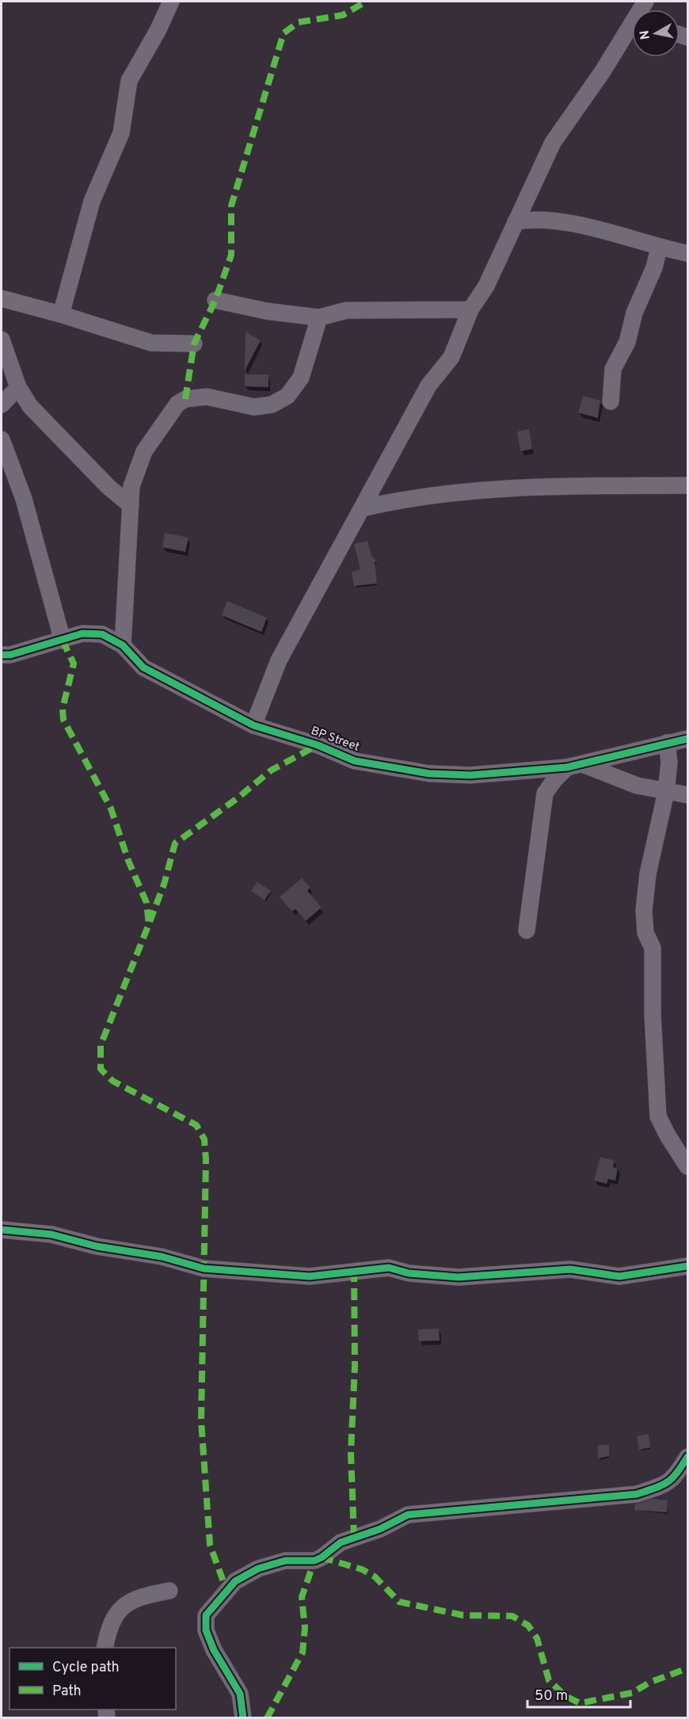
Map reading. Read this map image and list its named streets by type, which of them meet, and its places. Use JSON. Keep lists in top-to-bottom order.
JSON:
{
  "streets": {
    "street": ["BP Street"]
  },
  "legend": ["Cycle path", "Path"],
  "scale_bar": "50 m",
  "north": "left"
}
